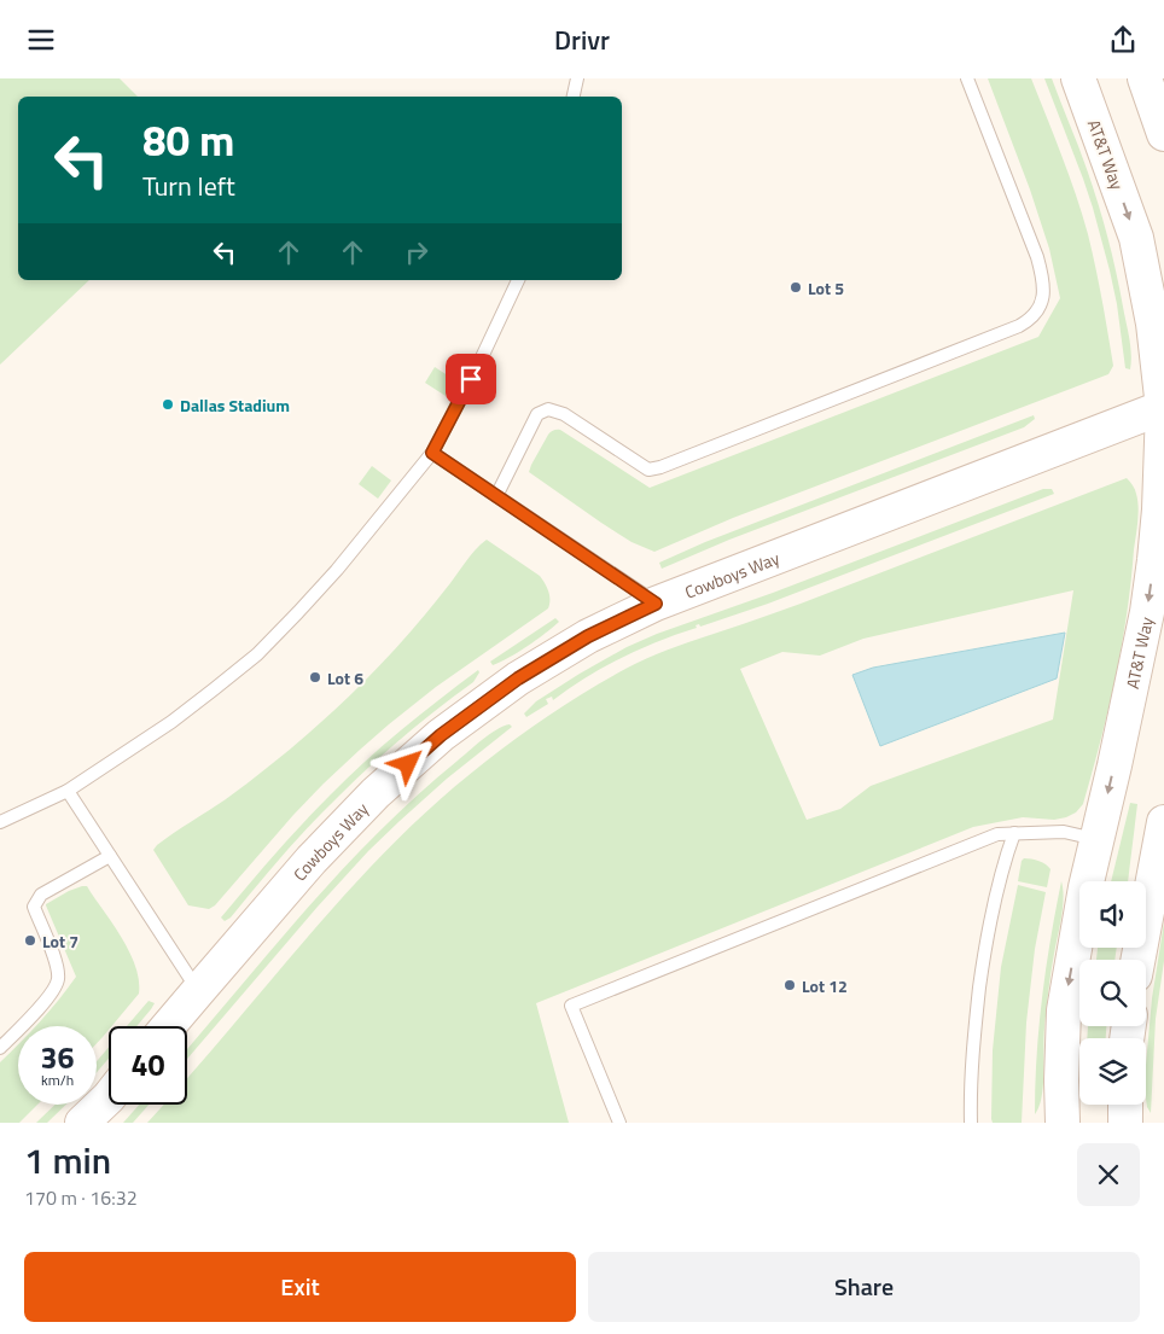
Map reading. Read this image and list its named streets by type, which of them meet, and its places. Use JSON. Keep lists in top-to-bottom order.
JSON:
{
  "streets": {
    "main road": ["AT&T Way", "Cowboys Way"]
  },
  "crossings": [
    ["AT&T Way", "Cowboys Way"]
  ],
  "one_way": ["AT&T Way"],
  "places": [
    "Lot 5",
    "Dallas Stadium",
    "Lot 6",
    "Lot 7",
    "Lot 12"
  ],
  "page": {
    "header": "Drivr",
    "turn": ["80 m", "Turn left"],
    "speed": "36 km/h",
    "limit": "40",
    "heading": ["1 min", "170 m · 16:32"],
    "buttons": ["Exit", "Share"]
  }
}
